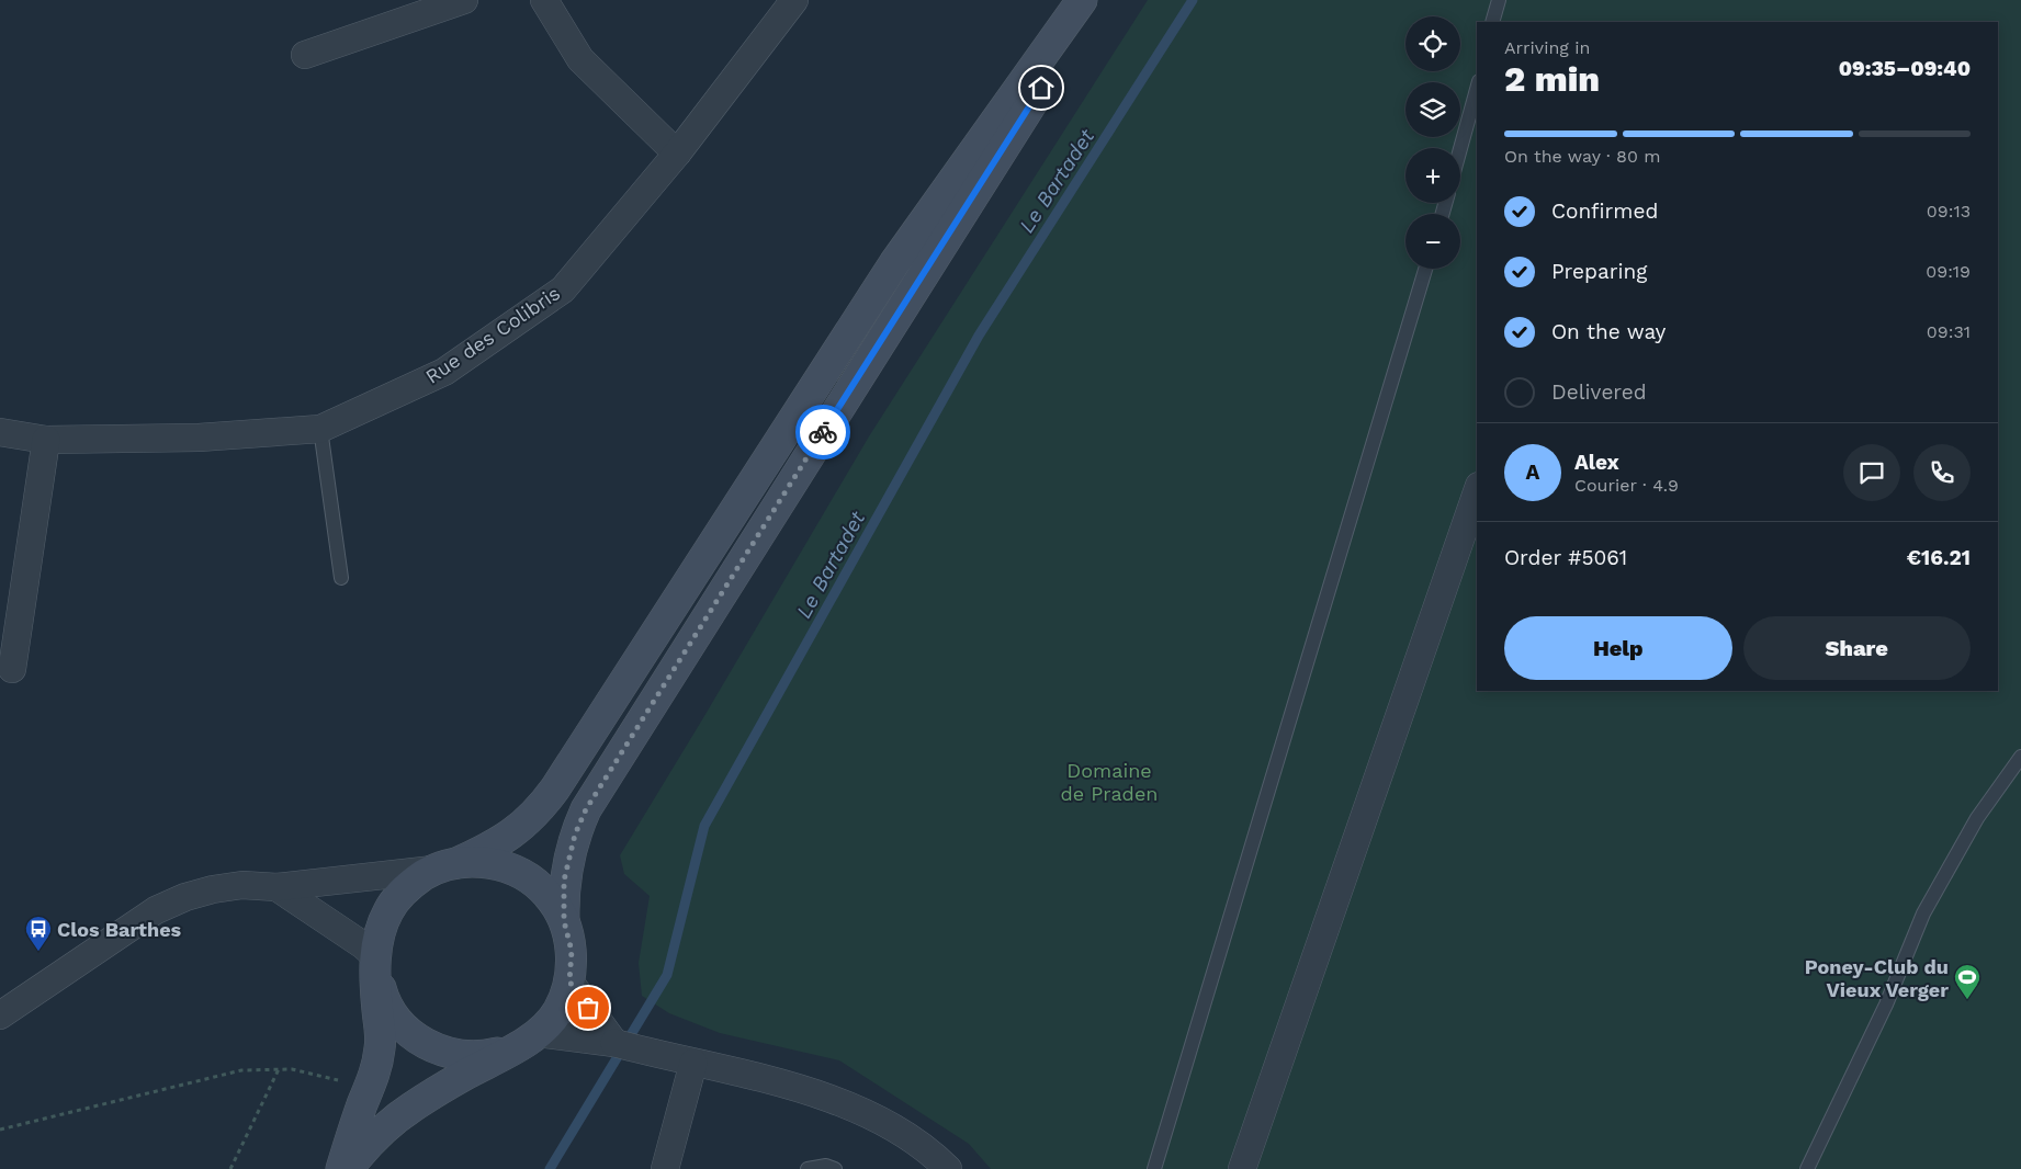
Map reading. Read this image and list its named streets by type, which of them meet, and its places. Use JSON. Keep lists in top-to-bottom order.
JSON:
{
  "streets": {
    "street": ["Rue des Colibris"]
  },
  "water": ["Le Bartadet"],
  "parks": ["Domaine de Praden"],
  "places": {
    "bus stop": ["Clos Barthes"],
    "sports": ["Poney-Club du Vieux Verger"]
  },
  "page": {
    "map_buttons": ["+", "−"],
    "heading": ["2 min", "Arriving in", "09:35–09:40"],
    "panel": [
      "Alex",
      "Courier · 4.9",
      "Order #5061",
      "€16.21"
    ],
    "bar": "On the way · 80 m",
    "list": [
      ["Confirmed", "09:13"],
      ["Preparing", "09:19"],
      ["On the way", "09:31"],
      "Delivered"
    ],
    "round": "A",
    "buttons": ["Help", "Share"]
  }
}
